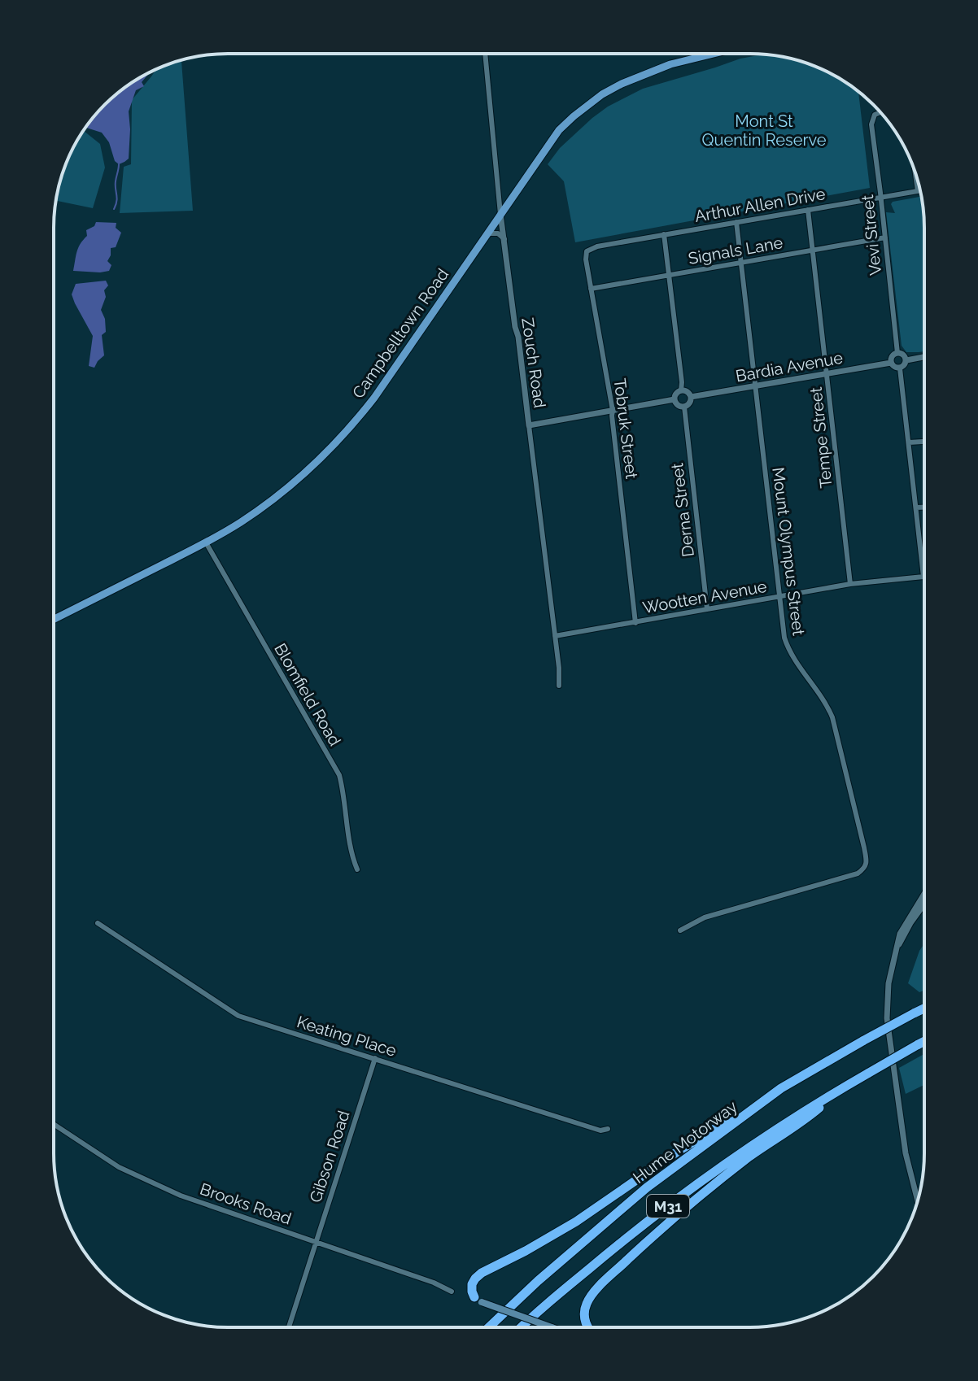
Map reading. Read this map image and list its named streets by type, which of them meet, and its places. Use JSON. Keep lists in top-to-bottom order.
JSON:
{
  "streets": {
    "highway": ["Hume Motorway", "M31"],
    "main road": ["Campbelltown Road"],
    "street": [
      "Arthur Allen Drive",
      "Vevi Street",
      "Signals Lane",
      "Zouch Road",
      "Bardia Avenue",
      "Tobruk Street",
      "Tempe Street",
      "Derna Street",
      "Mount Olympus Street",
      "Wootten Avenue",
      "Blomfield Road",
      "Keating Place",
      "Gibson Road",
      "Brooks Road"
    ]
  },
  "crossings": [
    ["Arthur Allen Drive", "Vevi Street"],
    ["Arthur Allen Drive", "Tobruk Street"],
    ["Arthur Allen Drive", "Tempe Street"],
    ["Arthur Allen Drive", "Mount Olympus Street"],
    ["Vevi Street", "Signals Lane"],
    ["Vevi Street", "Bardia Avenue"],
    ["Signals Lane", "Tobruk Street"],
    ["Signals Lane", "Tempe Street"],
    ["Signals Lane", "Mount Olympus Street"],
    ["Campbelltown Road", "Zouch Road"],
    ["Campbelltown Road", "Blomfield Road"],
    ["Zouch Road", "Wootten Avenue"],
    ["Bardia Avenue", "Tempe Street"],
    ["Bardia Avenue", "Derna Street"],
    ["Bardia Avenue", "Mount Olympus Street"],
    ["Tobruk Street", "Wootten Avenue"],
    ["Tempe Street", "Wootten Avenue"],
    ["Derna Street", "Wootten Avenue"],
    ["Mount Olympus Street", "Wootten Avenue"],
    ["Keating Place", "Gibson Road"],
    ["Gibson Road", "Brooks Road"]
  ],
  "parks": ["Mont St Quentin Reserve"]
}
